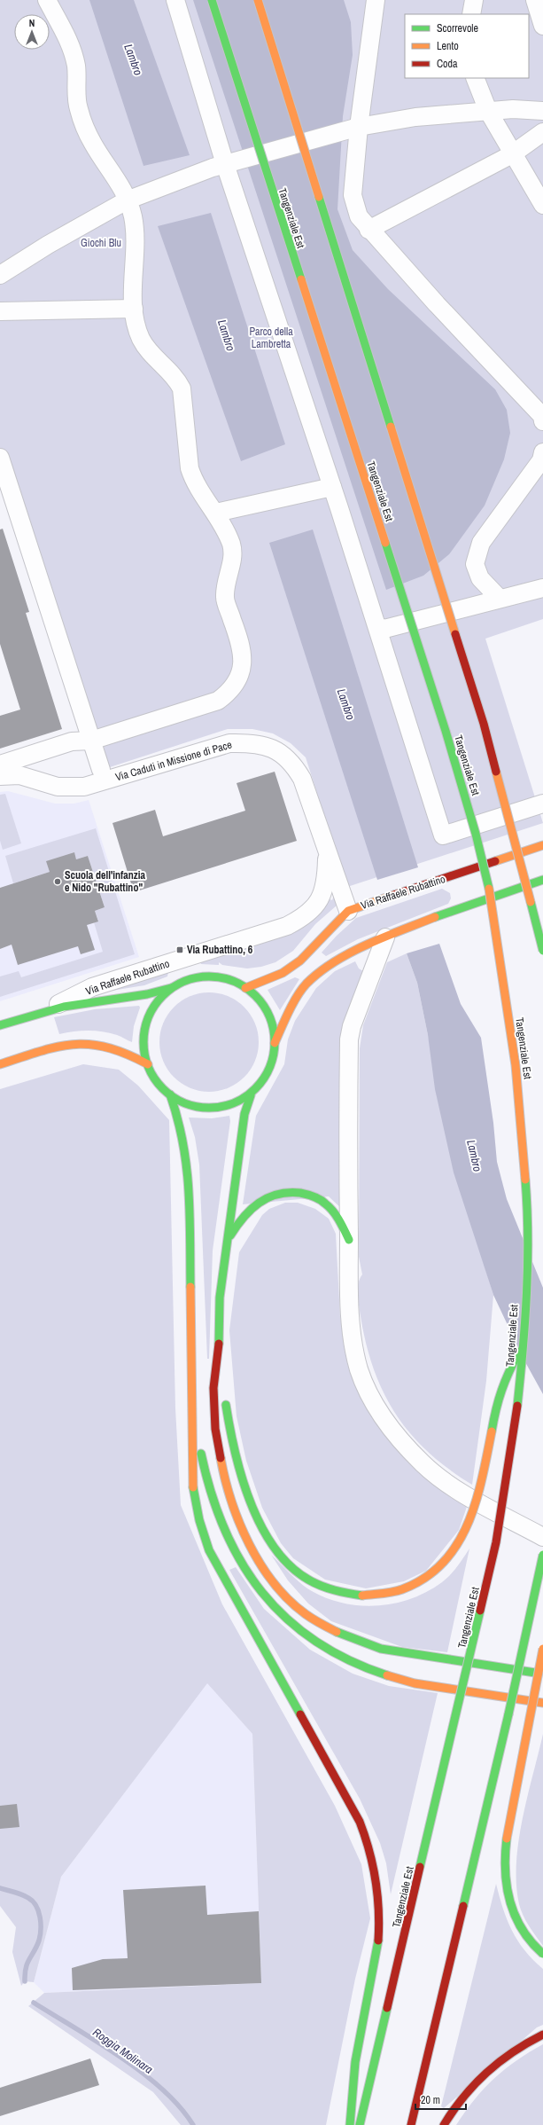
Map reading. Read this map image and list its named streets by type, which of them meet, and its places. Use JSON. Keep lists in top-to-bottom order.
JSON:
{
  "streets": {
    "main road": ["Tangenziale Est", "Via Raffaele Rubattino"],
    "street": ["Via Caduti in Missione di Pace"]
  },
  "crossings": [
    ["Via Caduti in Missione di Pace", "Via Raffaele Rubattino"]
  ],
  "water": ["Lambro", "Roggia Molinara"],
  "parks": ["Giochi Blu", "Parco della Lambretta"],
  "places": {
    "other": ["Scuola dell'infanzia e Nido \"Rubattino\""],
    "transit": ["Via Rubattino, 6"]
  },
  "legend": ["Scorrevole", "Lento", "Coda"],
  "scale_bar": "20 m",
  "north": "top"
}
